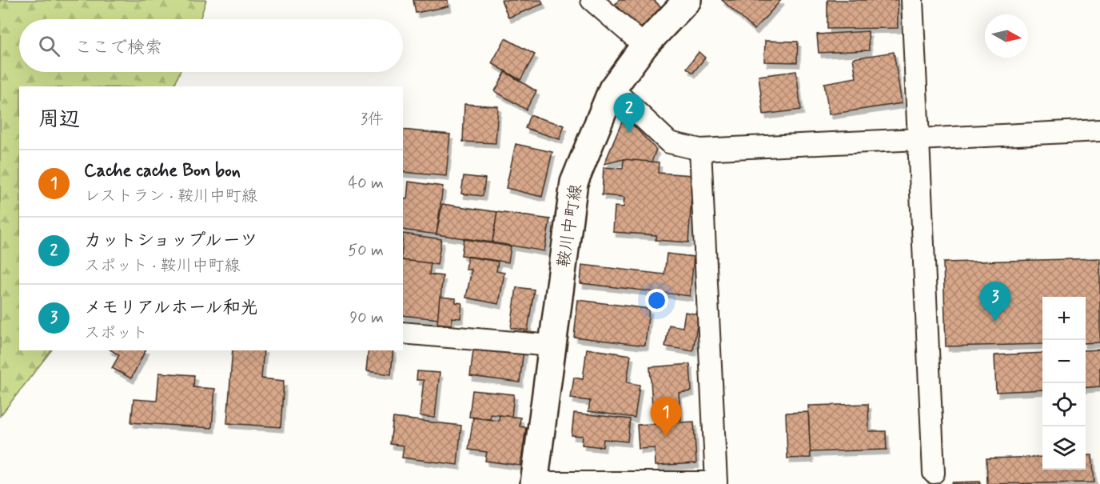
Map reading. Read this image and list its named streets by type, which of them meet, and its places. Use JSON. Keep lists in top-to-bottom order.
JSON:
{
  "streets": {
    "main road": ["鞍川中町線"]
  },
  "north": "right",
  "page": {
    "search": "ここで検索",
    "heading": ["周辺", "3件"],
    "pins": ["2", "3", "1"],
    "list": [
      {
        "mark": "1",
        "name": "Cache cache Bon bon",
        "note": "レストラン · 鞍川中町線",
        "value": "40 m"
      },
      {
        "mark": "2",
        "name": "カットショップルーツ",
        "note": "スポット · 鞍川中町線",
        "value": "50 m"
      },
      {
        "mark": "3",
        "name": "メモリアルホール和光",
        "note": "スポット",
        "value": "90 m"
      }
    ],
    "map_buttons": ["+", "−"]
  }
}
